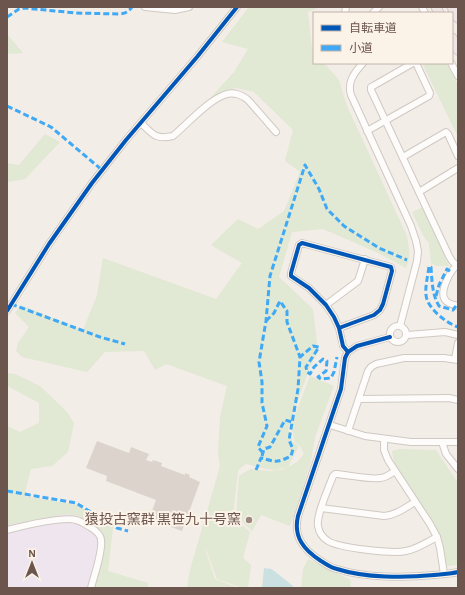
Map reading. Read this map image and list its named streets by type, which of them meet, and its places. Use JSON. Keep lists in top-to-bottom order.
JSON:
{
  "places": ["猿投古窯群 黒笹九十号窯"],
  "legend": ["自転車道", "小道"],
  "north": "top"
}
